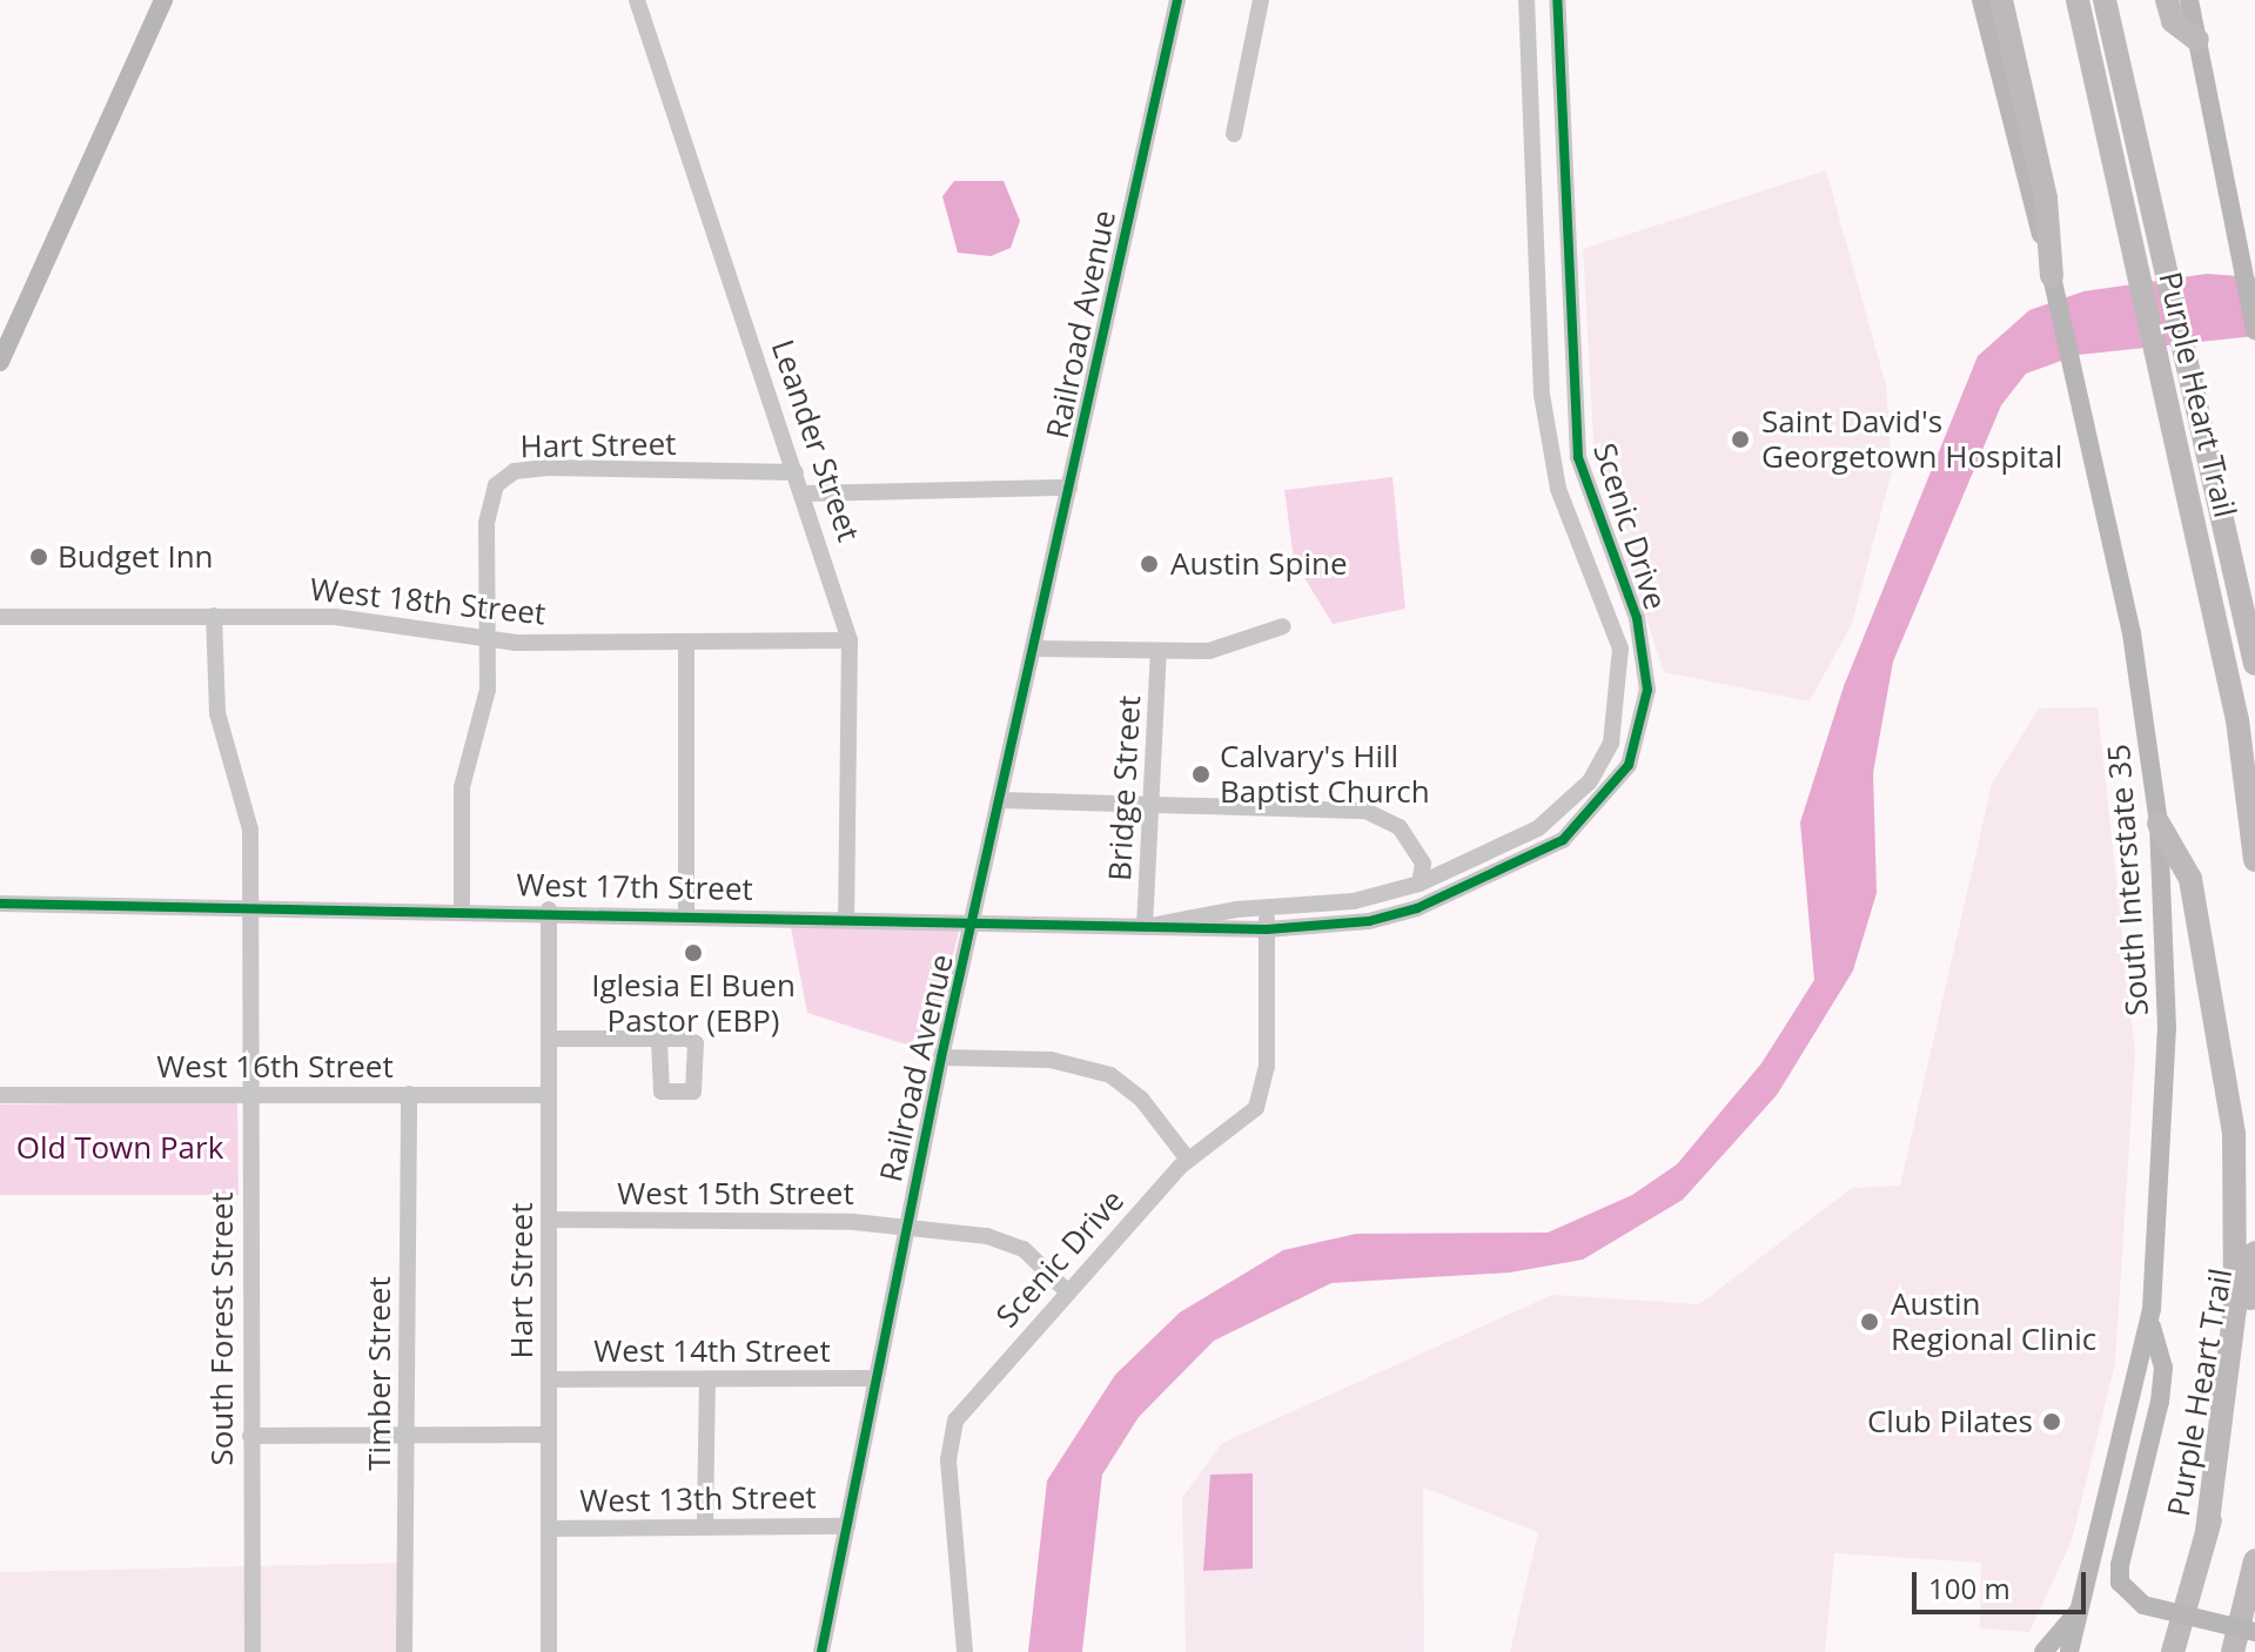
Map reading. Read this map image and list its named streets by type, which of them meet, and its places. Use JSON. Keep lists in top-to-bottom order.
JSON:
{
  "streets": {
    "highway": ["Purple Heart Trail"],
    "main road": ["South Interstate 35"],
    "street": [
      "Railroad Avenue",
      "Leander Street",
      "Hart Street",
      "Scenic Drive",
      "West 18th Street",
      "Bridge Street",
      "West 17th Street",
      "West 16th Street",
      "West 15th Street",
      "South Forest Street",
      "West 14th Street",
      "Timber Street",
      "West 13th Street"
    ]
  },
  "crossings": [
    ["Railroad Avenue", "West 17th Street"],
    ["Railroad Avenue", "West 15th Street"],
    ["Railroad Avenue", "West 14th Street"],
    ["Railroad Avenue", "West 13th Street"],
    ["Leander Street", "Hart Street"],
    ["Leander Street", "West 18th Street"],
    ["Leander Street", "West 17th Street"],
    ["Hart Street", "West 18th Street"],
    ["Hart Street", "West 17th Street"],
    ["Hart Street", "West 16th Street"],
    ["Hart Street", "West 15th Street"],
    ["Hart Street", "West 14th Street"],
    ["Hart Street", "West 13th Street"],
    ["Scenic Drive", "West 17th Street"],
    ["Scenic Drive", "West 15th Street"],
    ["West 18th Street", "South Forest Street"],
    ["Bridge Street", "West 17th Street"],
    ["West 17th Street", "South Forest Street"],
    ["West 16th Street", "South Forest Street"],
    ["West 16th Street", "Timber Street"]
  ],
  "parks": ["Old Town Park"],
  "places": [
    "Saint David's Georgetown Hospital",
    "Budget Inn",
    "Austin Spine",
    "Calvary's Hill Baptist Church",
    "Iglesia El Buen Pastor (EBP)",
    "Austin Regional Clinic",
    "Club Pilates"
  ],
  "scale_bar": "100 m"
}
